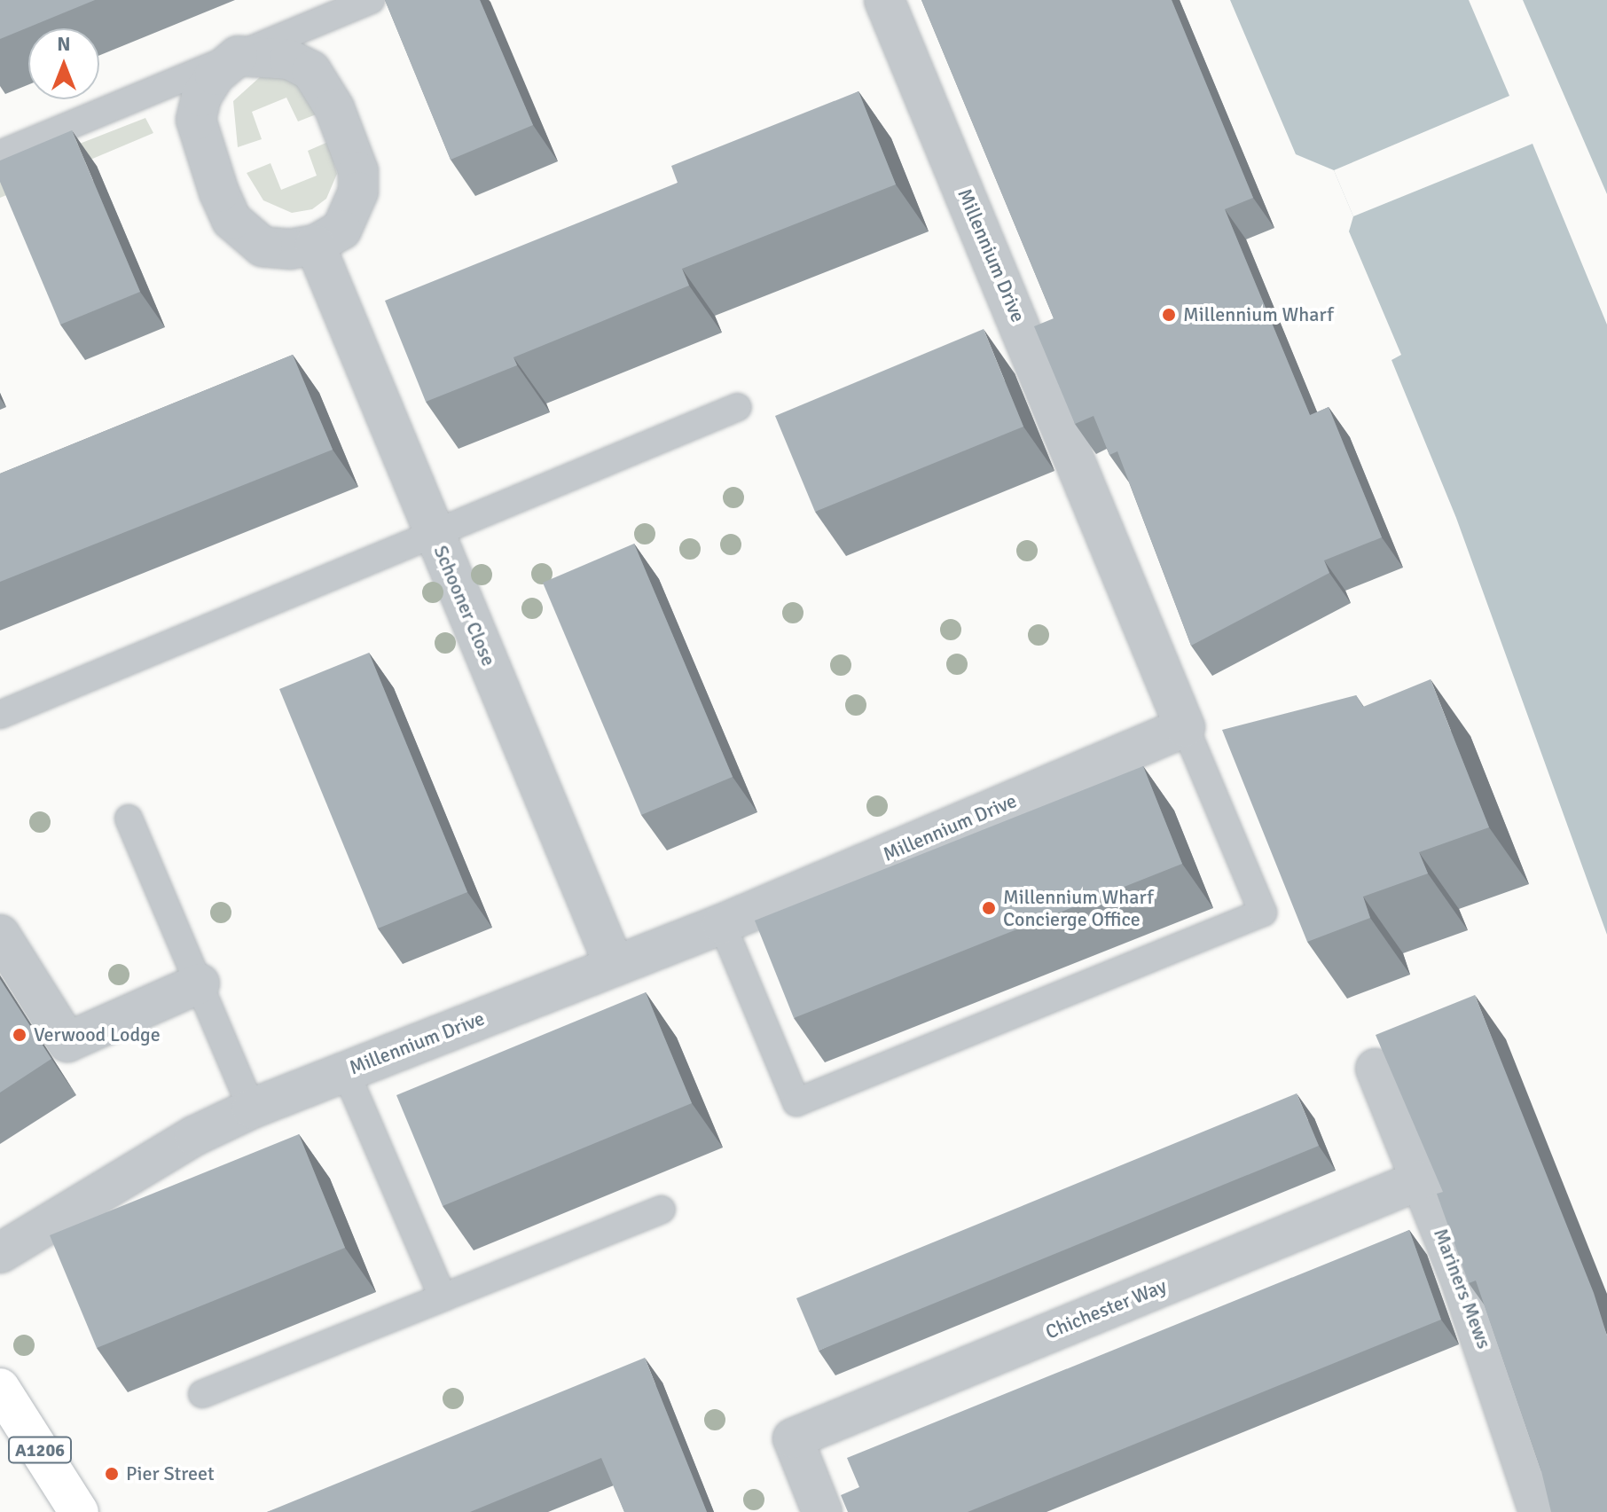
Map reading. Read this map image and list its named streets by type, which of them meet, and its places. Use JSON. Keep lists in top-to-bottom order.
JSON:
{
  "streets": {
    "main road": ["A1206"],
    "street": [
      "Millennium Drive",
      "Schooner Close",
      "Mariners Mews",
      "Chichester Way"
    ]
  },
  "crossings": [
    ["Millennium Drive", "Schooner Close"],
    ["Mariners Mews", "Chichester Way"]
  ],
  "places": [
    "Millennium Wharf",
    "Millennium Wharf Concierge Office",
    "Verwood Lodge",
    "Pier Street"
  ],
  "north": "top"
}
